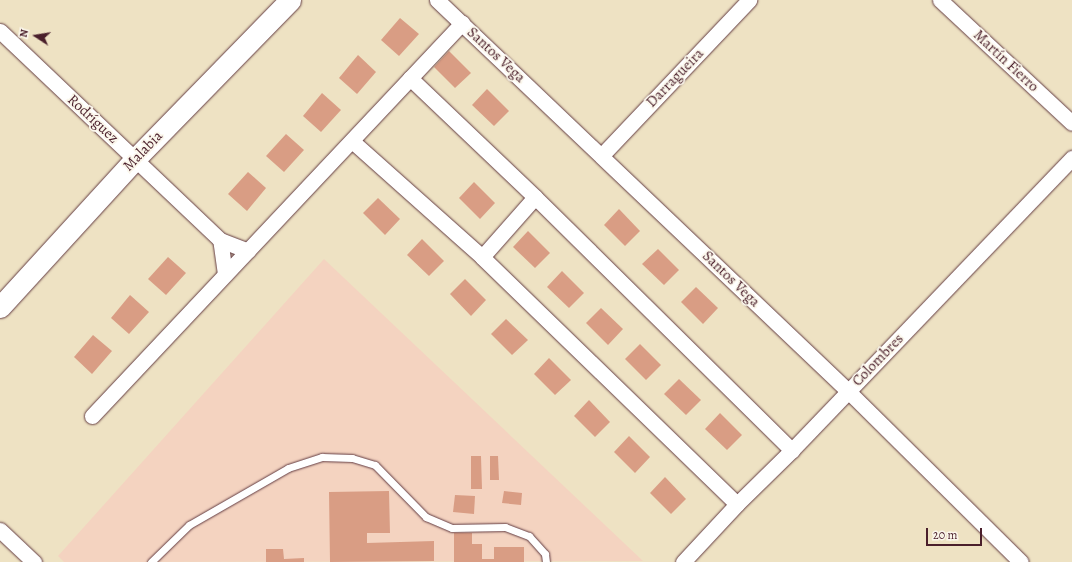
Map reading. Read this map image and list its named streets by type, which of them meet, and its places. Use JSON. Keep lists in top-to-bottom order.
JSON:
{
  "streets": {
    "main road": ["Malabia"],
    "street": [
      "Santos Vega",
      "Martín Fierro",
      "Darragueira",
      "Rodríguez",
      "Colombres"
    ]
  },
  "crossings": [
    ["Santos Vega", "Darragueira"],
    ["Santos Vega", "Colombres"],
    ["Rodríguez", "Malabia"]
  ],
  "scale_bar": "20 m",
  "north": "left"
}
